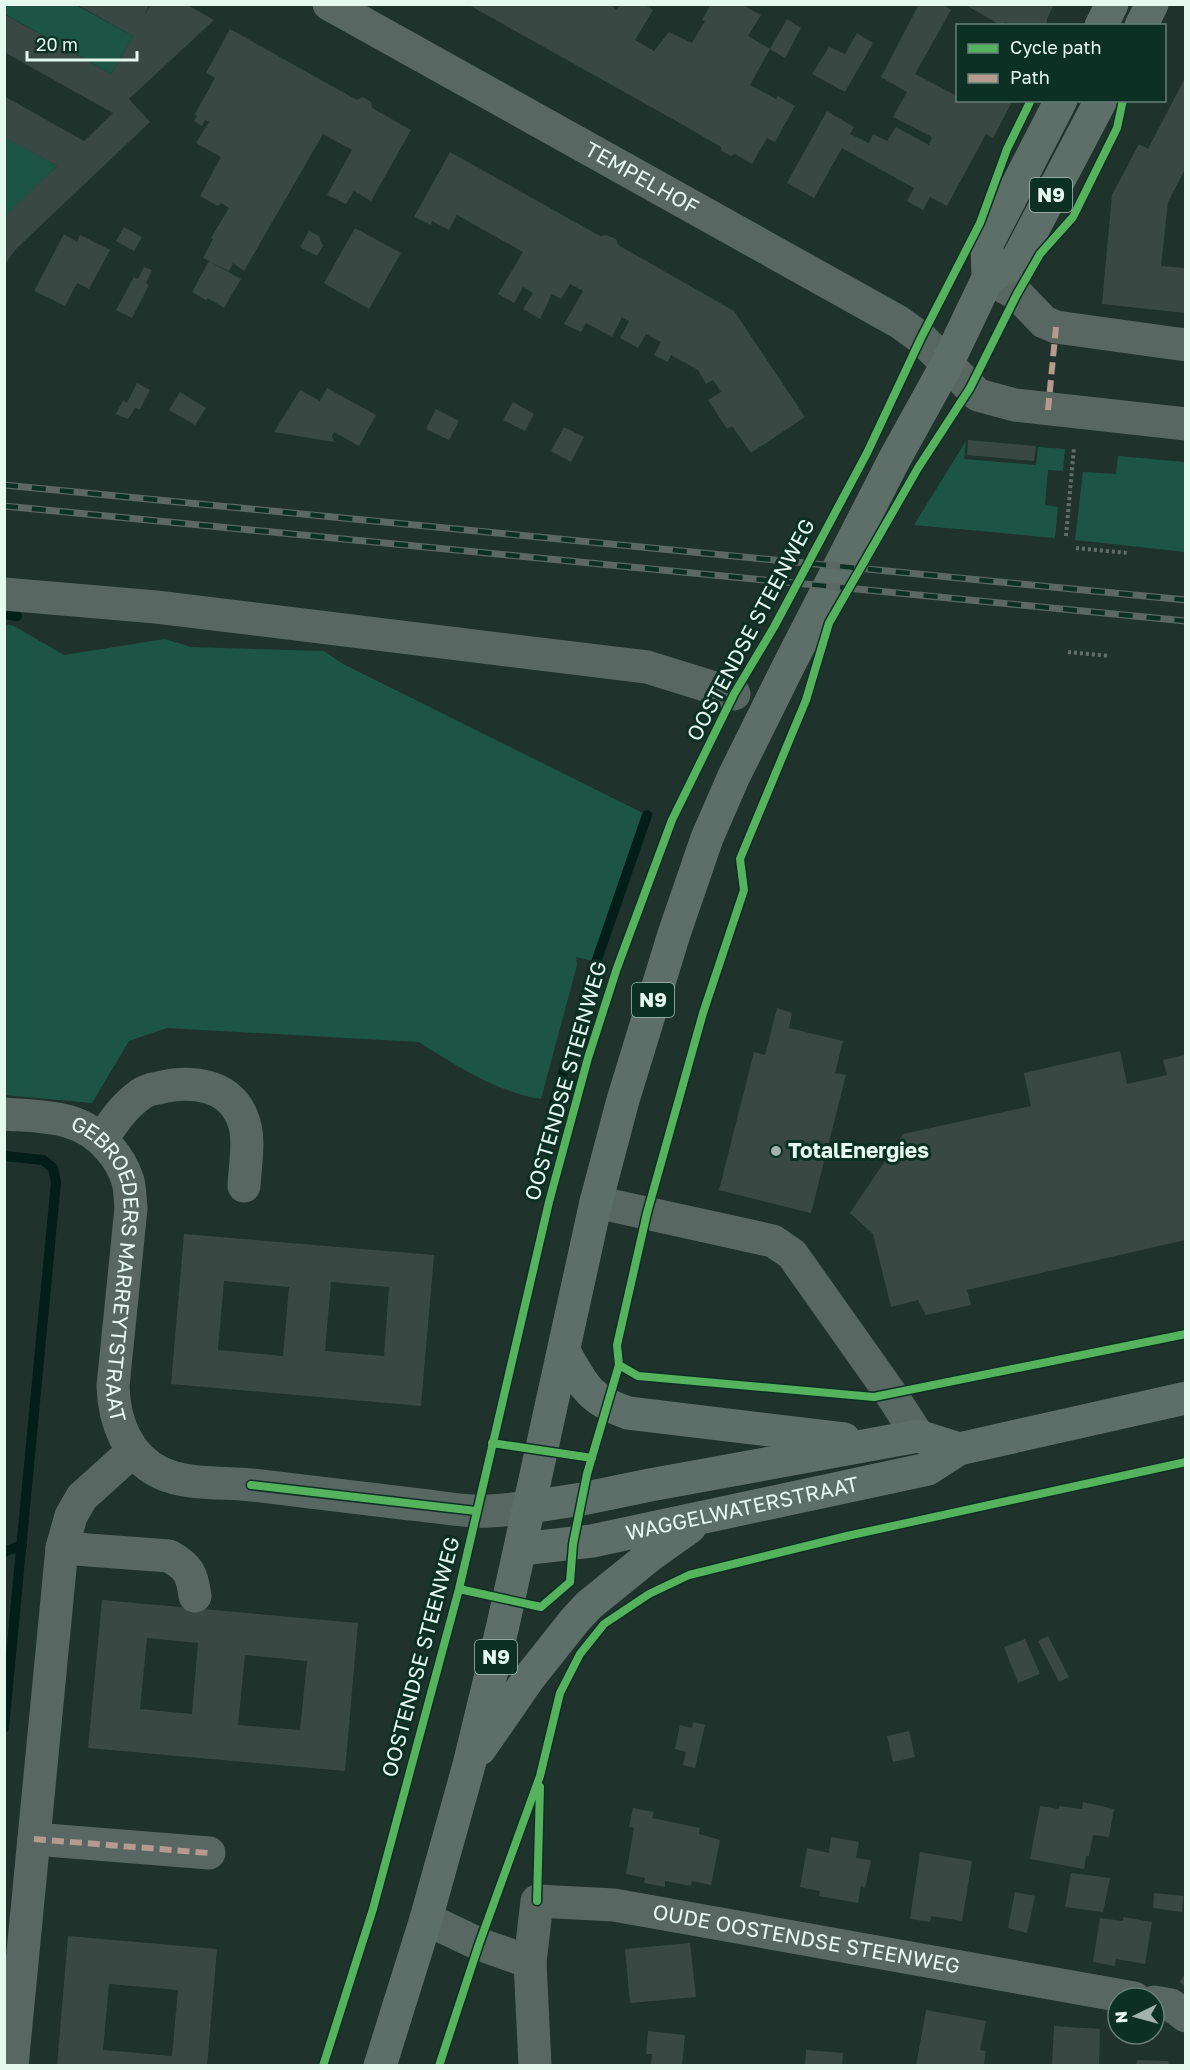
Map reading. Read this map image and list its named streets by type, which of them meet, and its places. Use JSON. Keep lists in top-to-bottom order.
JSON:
{
  "streets": {
    "main road": ["N9", "WAGGELWATERSTRAAT"],
    "street": ["TEMPELHOF", "GEBROEDERS MARREYTSTRAAT", "OUDE OOSTENDSE STEENWEG"],
    "cycle path": ["OOSTENDSE STEENWEG"]
  },
  "crossings": [
    ["TEMPELHOF", "N9"],
    ["N9", "GEBROEDERS MARREYTSTRAAT"],
    ["N9", "WAGGELWATERSTRAAT"],
    ["GEBROEDERS MARREYTSTRAAT", "WAGGELWATERSTRAAT"]
  ],
  "places": ["TotalEnergies"],
  "legend": ["Cycle path", "Path"],
  "scale_bar": "20 m",
  "north": "left"
}
